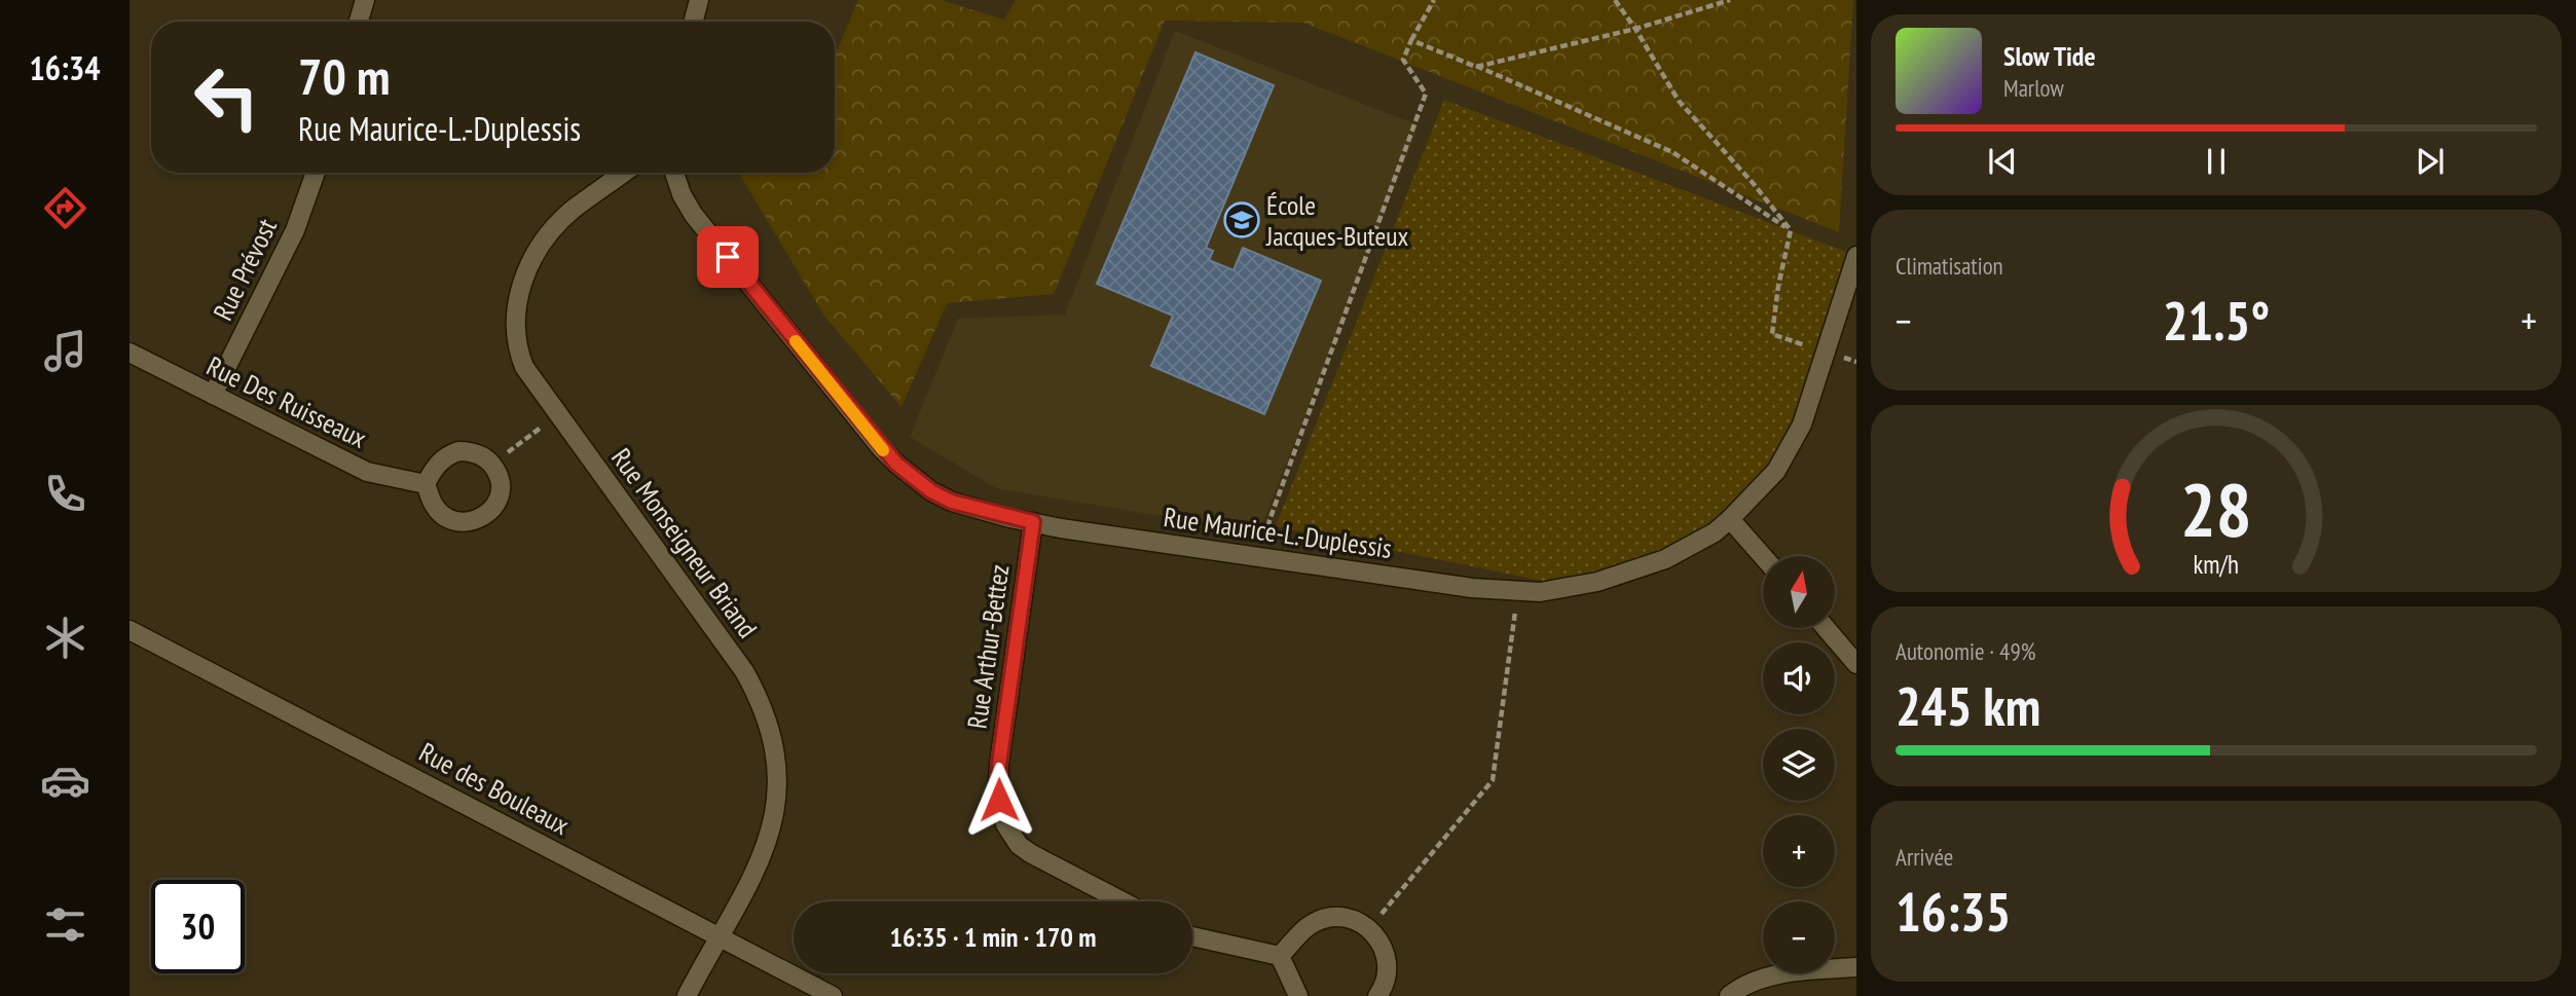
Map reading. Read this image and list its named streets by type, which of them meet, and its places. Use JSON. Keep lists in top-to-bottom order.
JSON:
{
  "streets": {
    "street": [
      "Rue Prévost",
      "Rue Des Ruisseaux",
      "Rue Maurice-L.-Duplessis",
      "Rue Monseigneur Briand",
      "Rue Arthur-Bettez",
      "Rue des Bouleaux"
    ]
  },
  "crossings": [
    ["Rue Prévost", "Rue Des Ruisseaux"],
    ["Rue Maurice-L.-Duplessis", "Rue Arthur-Bettez"],
    ["Rue Monseigneur Briand", "Rue des Bouleaux"]
  ],
  "places": {
    "school or university": ["École Jacques-Buteux"]
  },
  "north": "top",
  "page": {
    "tabs": "16:34",
    "turn": ["70 m", "Rue Maurice-L.-Duplessis"],
    "song": ["Slow Tide", "Marlow"],
    "tile": [
      "Climatisation",
      ["Autonomie · 49%", "245 km"],
      ["Arrivée", "16:35"]
    ],
    "heat": ["−", "21.5°", "+"],
    "map_buttons": ["+", "−"],
    "limit": "30",
    "trip": "16:35 · 1 min · 170 m",
    "gauge": ["28", "km/h"]
  }
}
